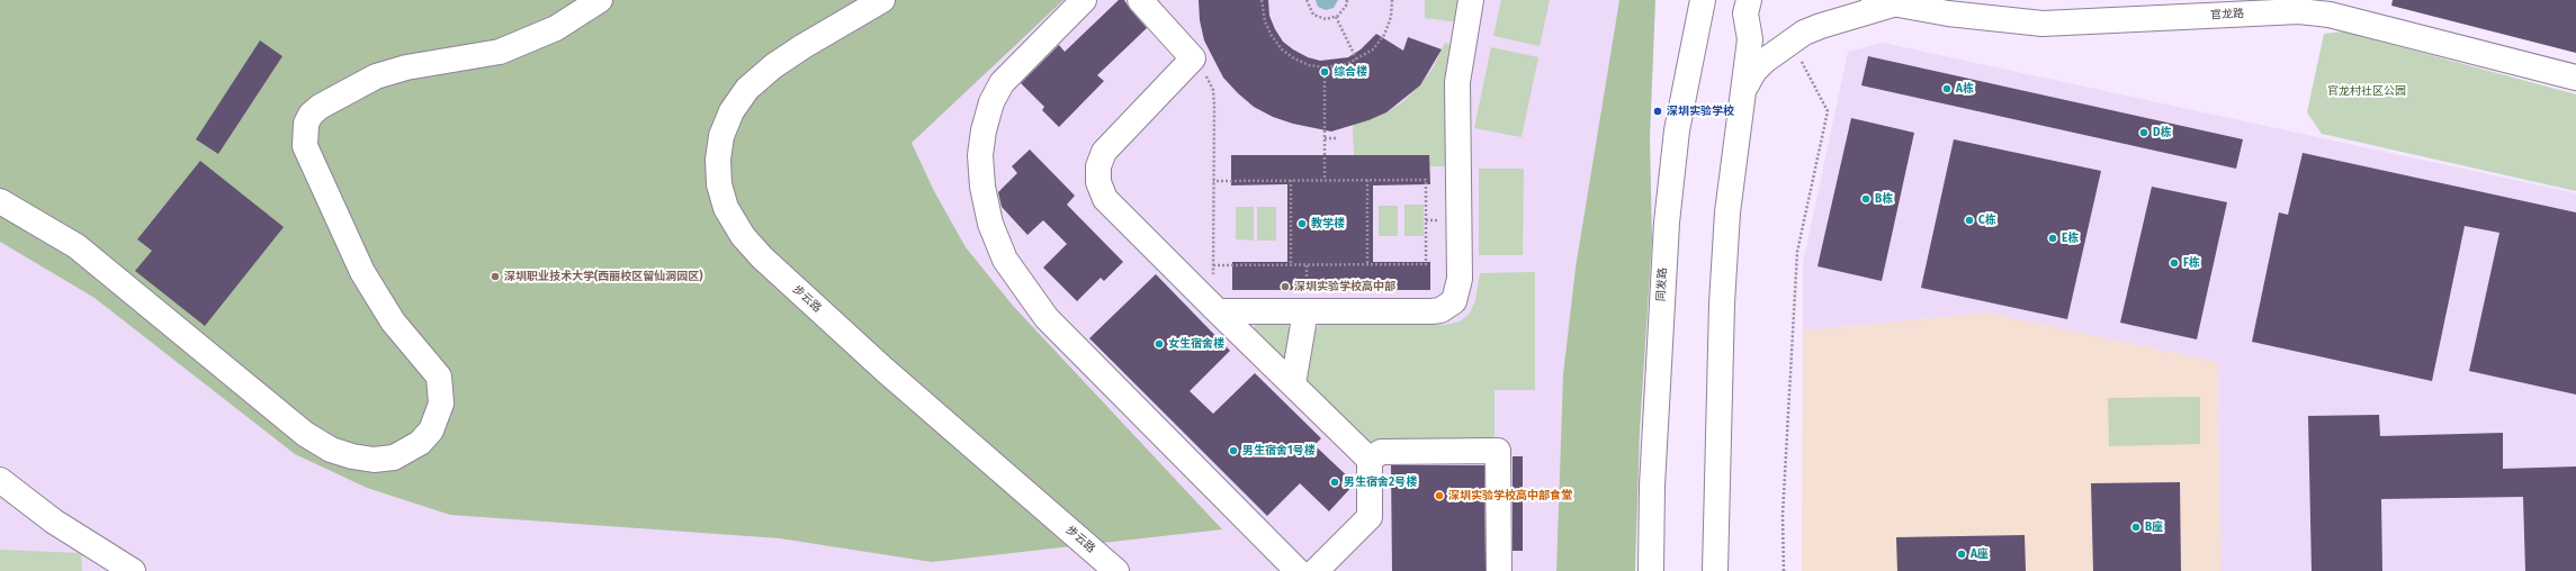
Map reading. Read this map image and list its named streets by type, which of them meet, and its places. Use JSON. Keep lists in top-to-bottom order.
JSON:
{
  "streets": {
    "main road": ["官龙路", "同发路", "步云路"]
  },
  "parks": ["官龙村社区公园"],
  "places": [
    "综合楼",
    "A栋",
    "深圳实验学校",
    "D栋",
    "B栋",
    "C栋",
    "教学楼",
    "E栋",
    "F栋",
    "深圳职业技术大学(西丽校区留仙洞园区)",
    "深圳实验学校高中部",
    "女生宿舍楼",
    "男生宿舍1号楼",
    "男生宿舍2号楼",
    "深圳实验学校高中部食堂",
    "B座",
    "A座"
  ]
}
